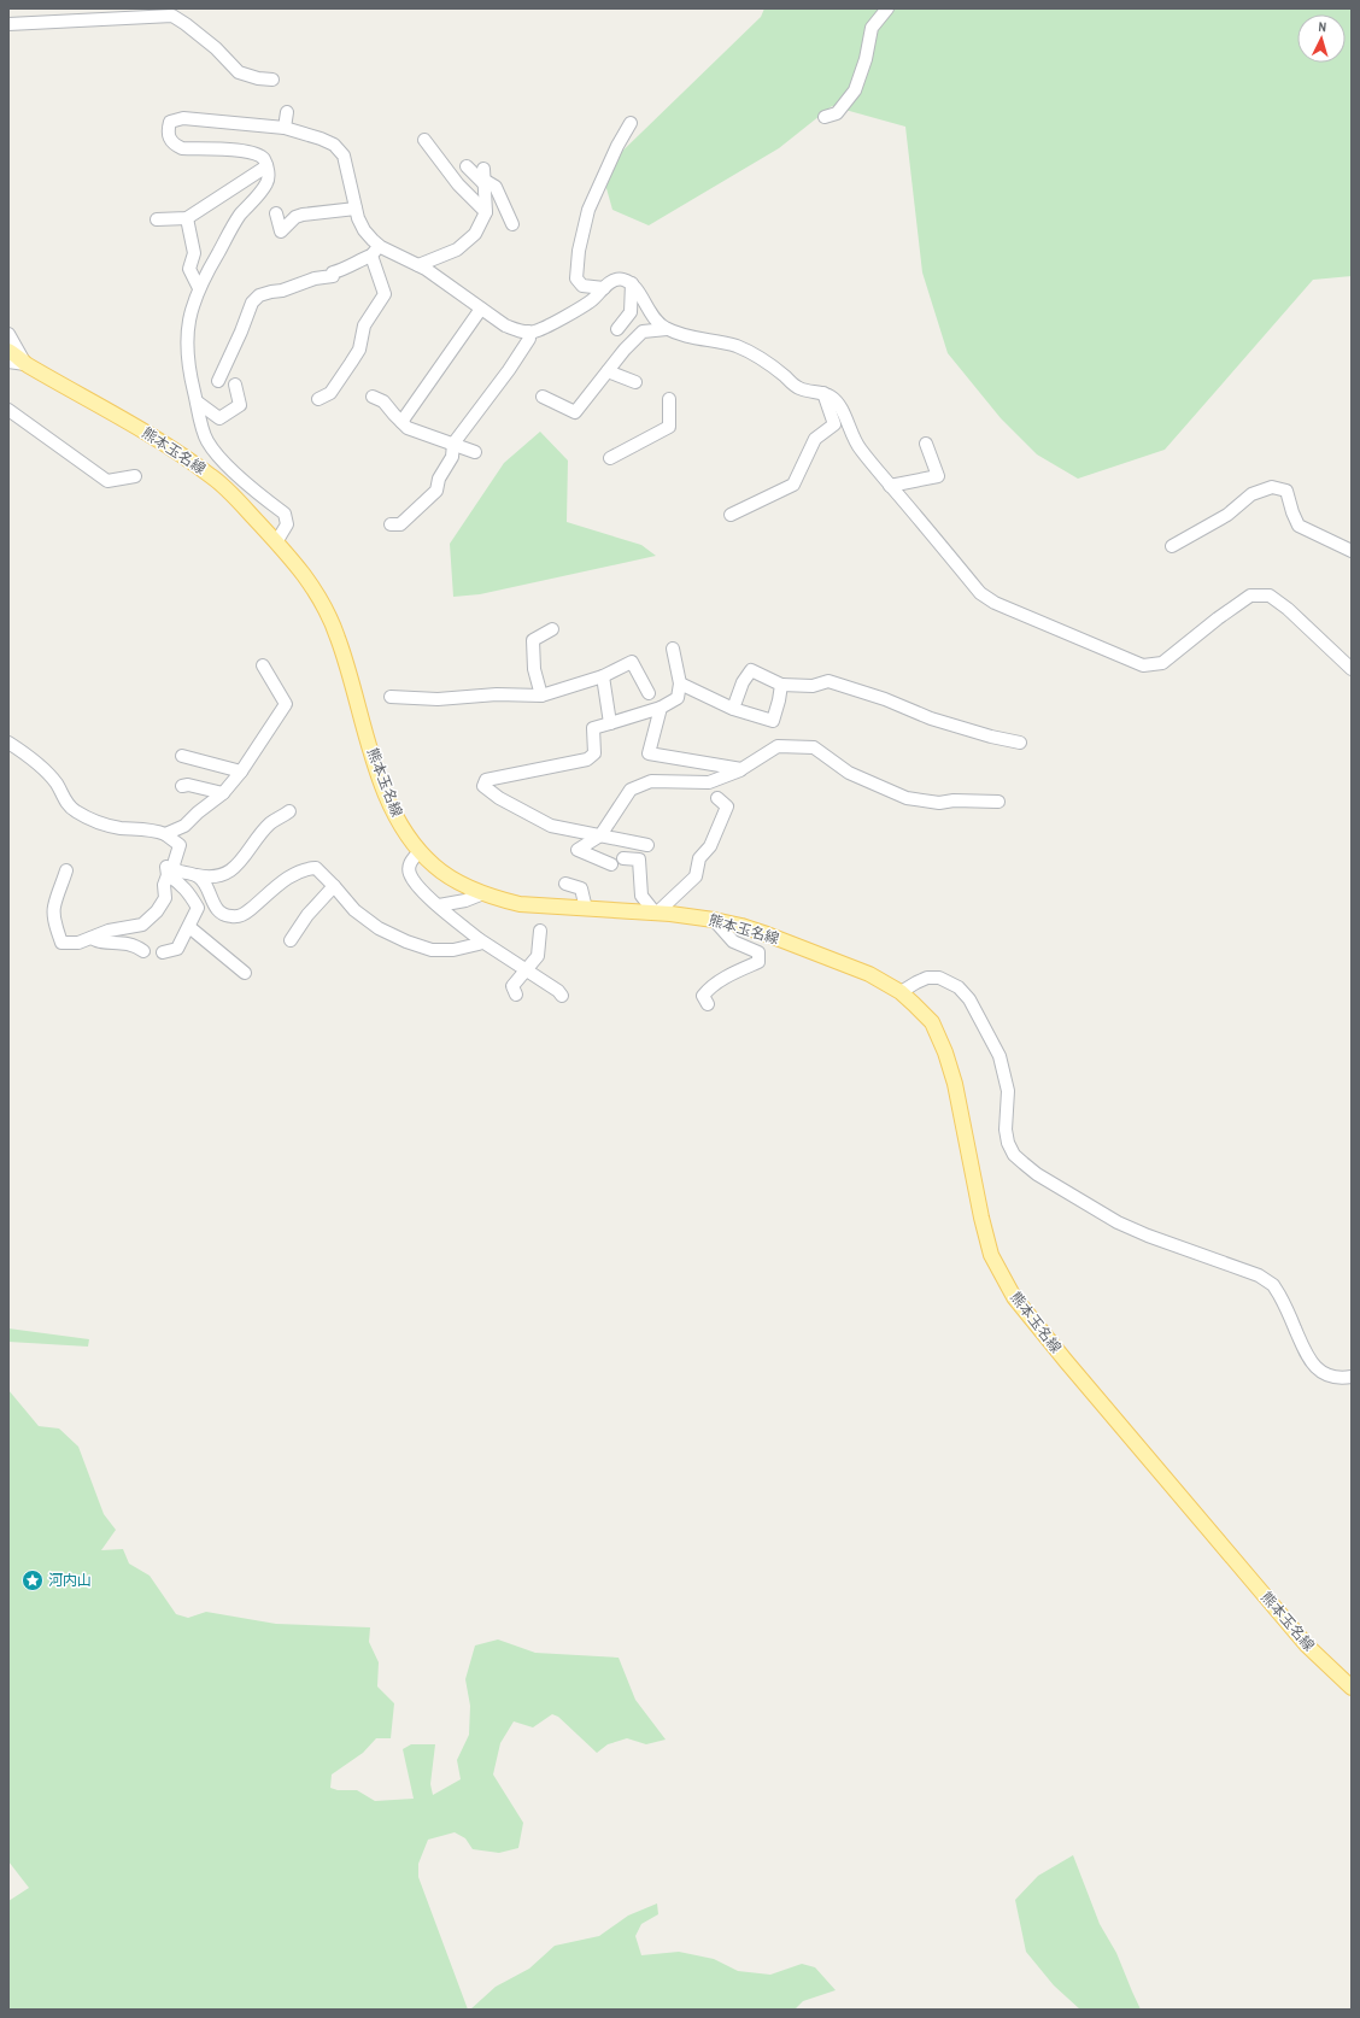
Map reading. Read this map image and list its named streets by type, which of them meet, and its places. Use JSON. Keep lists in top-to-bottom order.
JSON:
{
  "streets": {
    "main road": ["熊本玉名線"]
  },
  "places": {
    "place": ["河内山"]
  },
  "north": "top"
}
